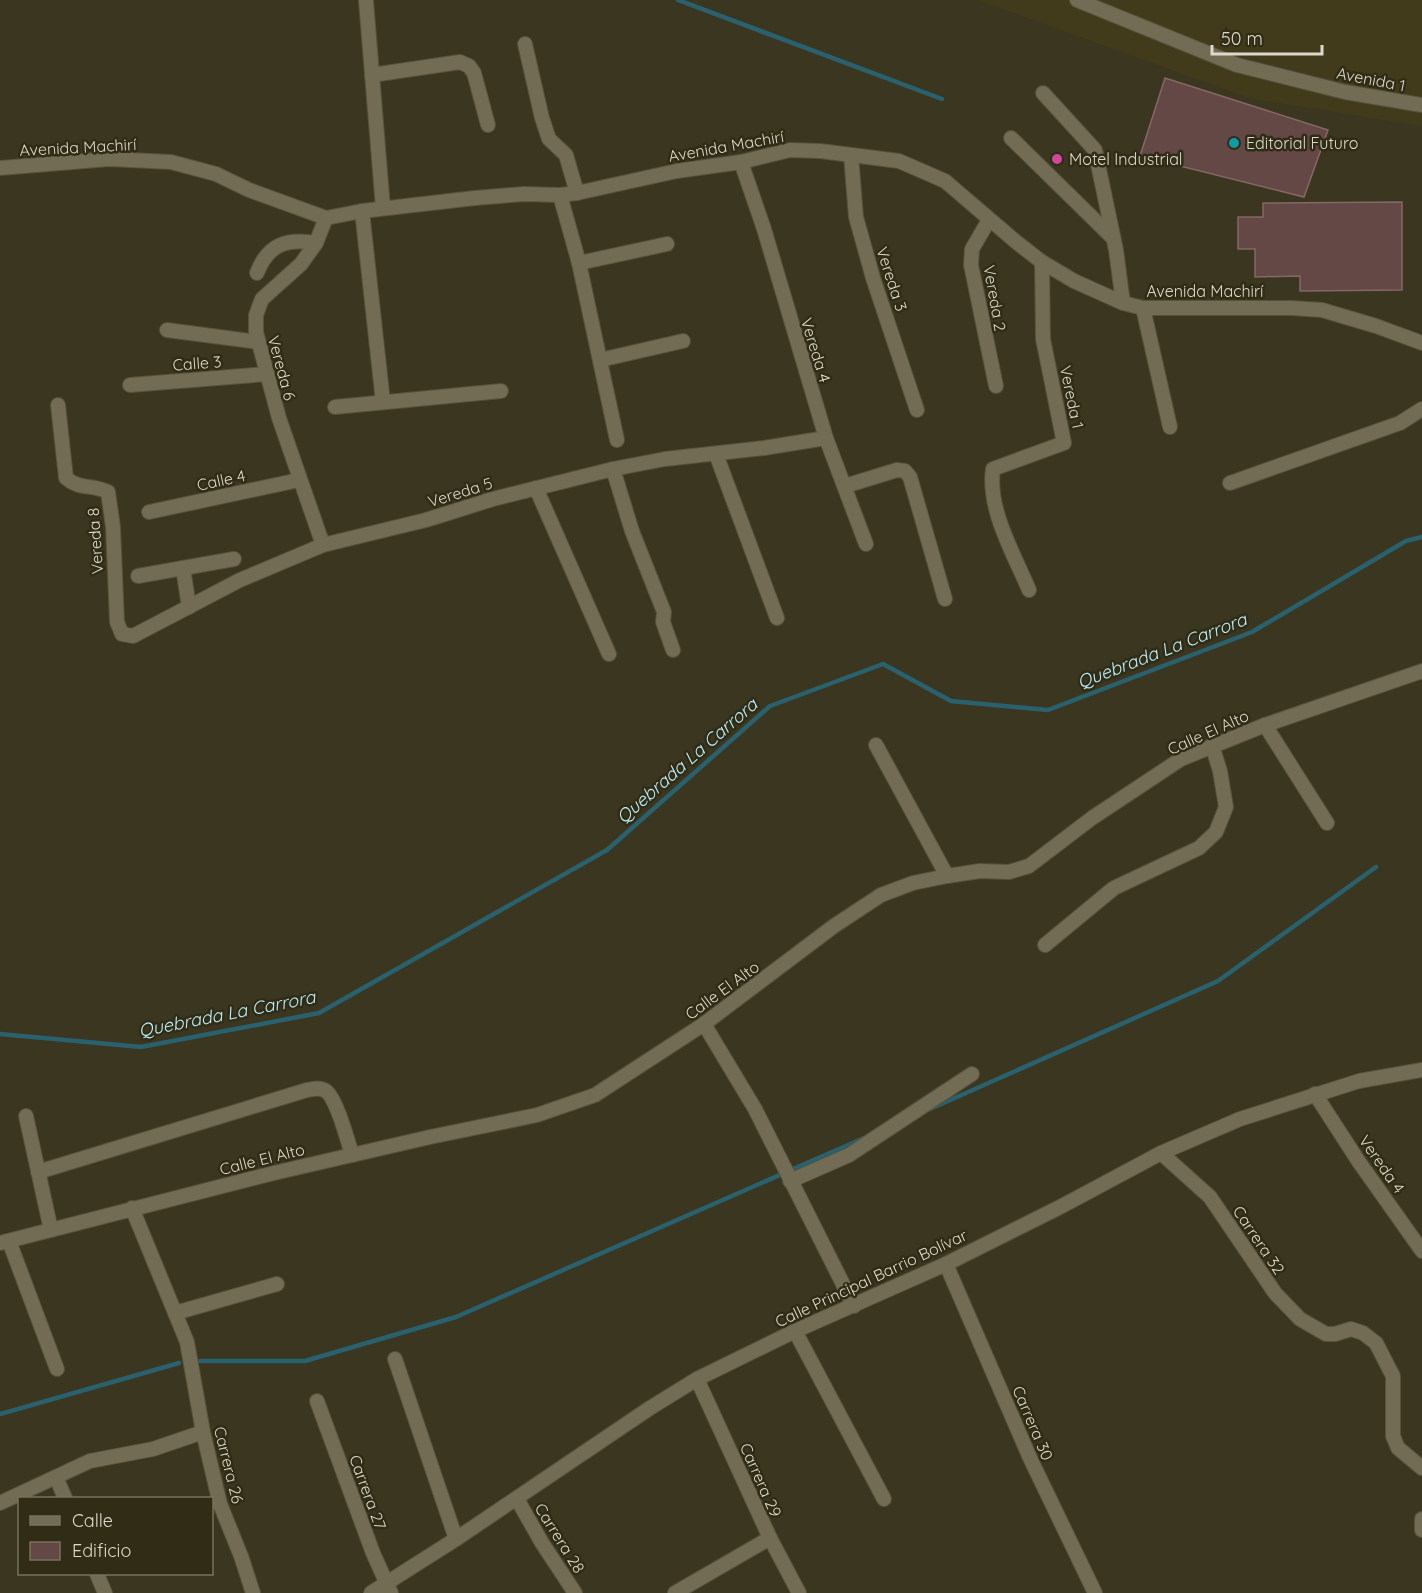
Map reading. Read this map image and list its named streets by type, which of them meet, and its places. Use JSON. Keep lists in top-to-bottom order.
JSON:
{
  "streets": {
    "street": [
      "Avenida 1",
      "Avenida Machirí",
      "Vereda 3",
      "Vereda 2",
      "Vereda 4",
      "Calle 3",
      "Vereda 6",
      "Vereda 1",
      "Calle 4",
      "Vereda 5",
      "Vereda 8",
      "Calle El Alto",
      "Carrera 32",
      "Calle Principal Barrio Bolívar",
      "Carrera 30",
      "Carrera 26",
      "Carrera 29",
      "Carrera 27",
      "Carrera 28"
    ]
  },
  "crossings": [
    ["Avenida Machirí", "Vereda 3"],
    ["Avenida Machirí", "Vereda 2"],
    ["Avenida Machirí", "Vereda 4"],
    ["Avenida Machirí", "Vereda 6"],
    ["Avenida Machirí", "Vereda 1"],
    ["Vereda 4", "Vereda 5"],
    ["Vereda 4", "Calle Principal Barrio Bolívar"],
    ["Calle 3", "Vereda 6"],
    ["Vereda 6", "Calle 4"],
    ["Vereda 6", "Vereda 5"],
    ["Vereda 5", "Vereda 8"],
    ["Calle El Alto", "Carrera 26"],
    ["Carrera 32", "Calle Principal Barrio Bolívar"],
    ["Calle Principal Barrio Bolívar", "Carrera 30"],
    ["Calle Principal Barrio Bolívar", "Carrera 29"],
    ["Calle Principal Barrio Bolívar", "Carrera 27"],
    ["Calle Principal Barrio Bolívar", "Carrera 28"]
  ],
  "water": ["Quebrada La Carrora"],
  "places": ["Editorial Futuro", "Motel Industrial"],
  "legend": ["Calle", "Edificio"],
  "scale_bar": "50 m"
}
